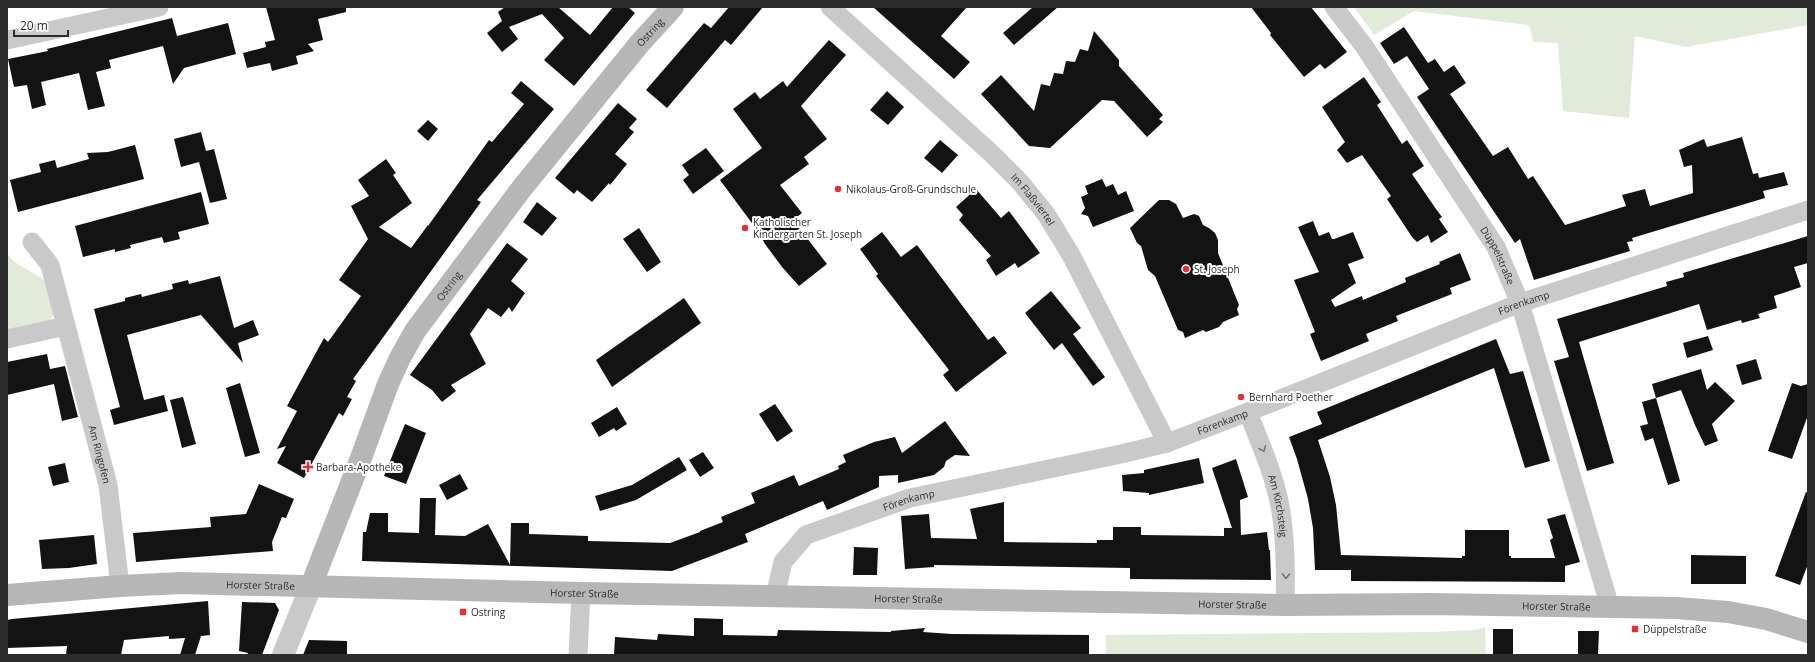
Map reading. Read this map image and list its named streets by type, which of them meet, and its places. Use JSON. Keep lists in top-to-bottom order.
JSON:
{
  "streets": {
    "main road": ["Ostring", "Horster Straße"],
    "street": [
      "Im Flaßviertel",
      "Düppelstraße",
      "Förenkamp",
      "Am Ringofen",
      "Am Kirchsteig"
    ]
  },
  "crossings": [
    ["Ostring", "Horster Straße"],
    ["Im Flaßviertel", "Förenkamp"],
    ["Düppelstraße", "Förenkamp"],
    ["Düppelstraße", "Horster Straße"],
    ["Förenkamp", "Am Kirchsteig"],
    ["Förenkamp", "Horster Straße"],
    ["Am Ringofen", "Horster Straße"],
    ["Am Kirchsteig", "Horster Straße"]
  ],
  "one_way": ["Am Kirchsteig"],
  "places": {
    "other": [
      "Nikolaus-Groß-Grundschule",
      "Katholischer Kindergarten St. Joseph",
      "St. Joseph",
      "Bernhard Poether"
    ],
    "health": ["Barbara-Apotheke"],
    "transit": ["Ostring", "Düppelstraße"]
  },
  "scale_bar": "20 m"
}
